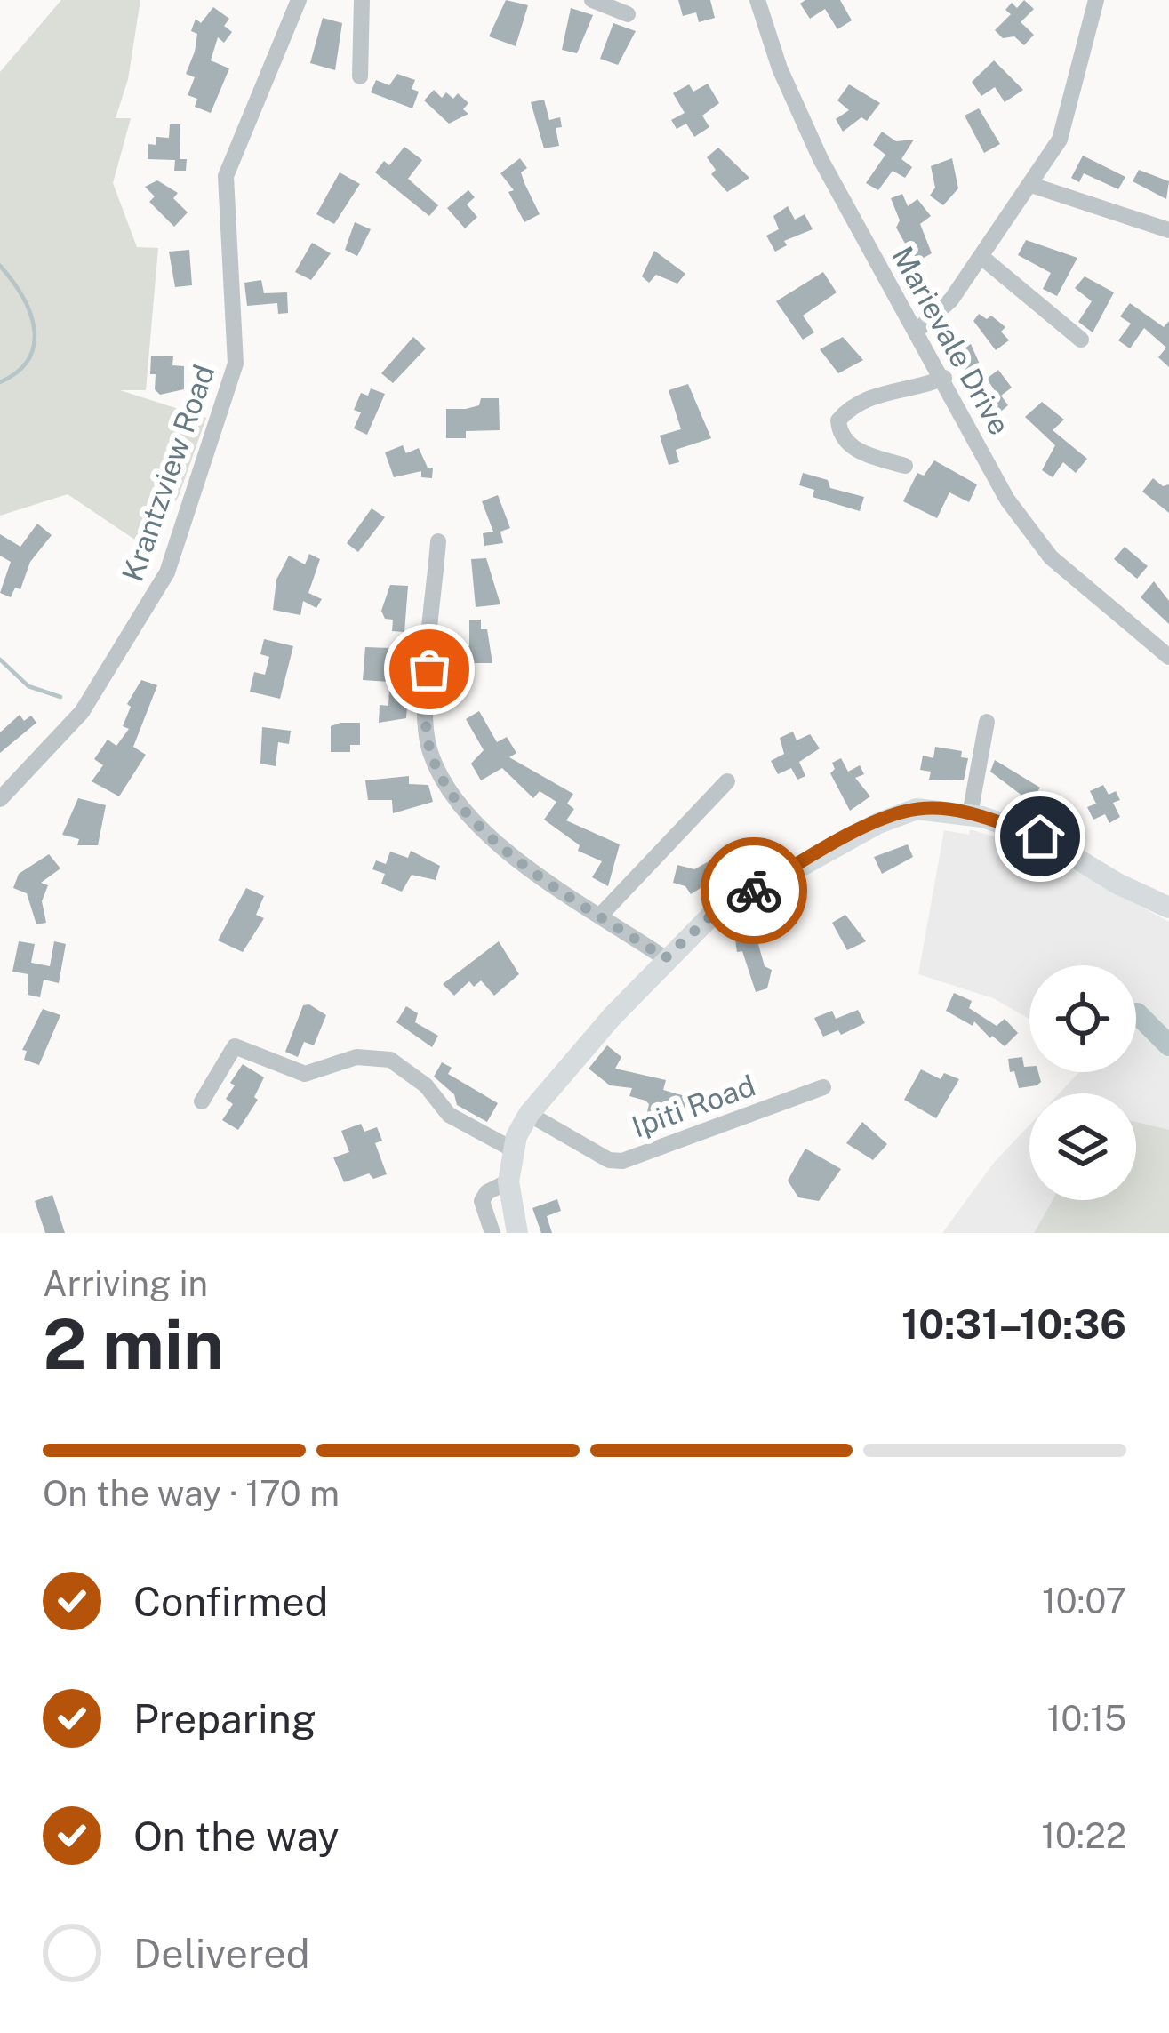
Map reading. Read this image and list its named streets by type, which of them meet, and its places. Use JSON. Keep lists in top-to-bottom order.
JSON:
{
  "streets": {
    "street": ["Marievale Drive", "Krantzview Road", "Ipiti Road"]
  },
  "page": {
    "heading": ["2 min", "Arriving in", "10:31–10:36"],
    "bar": "On the way · 170 m",
    "list": [
      ["Confirmed", "10:07"],
      ["Preparing", "10:15"],
      ["On the way", "10:22"],
      "Delivered"
    ]
  }
}
